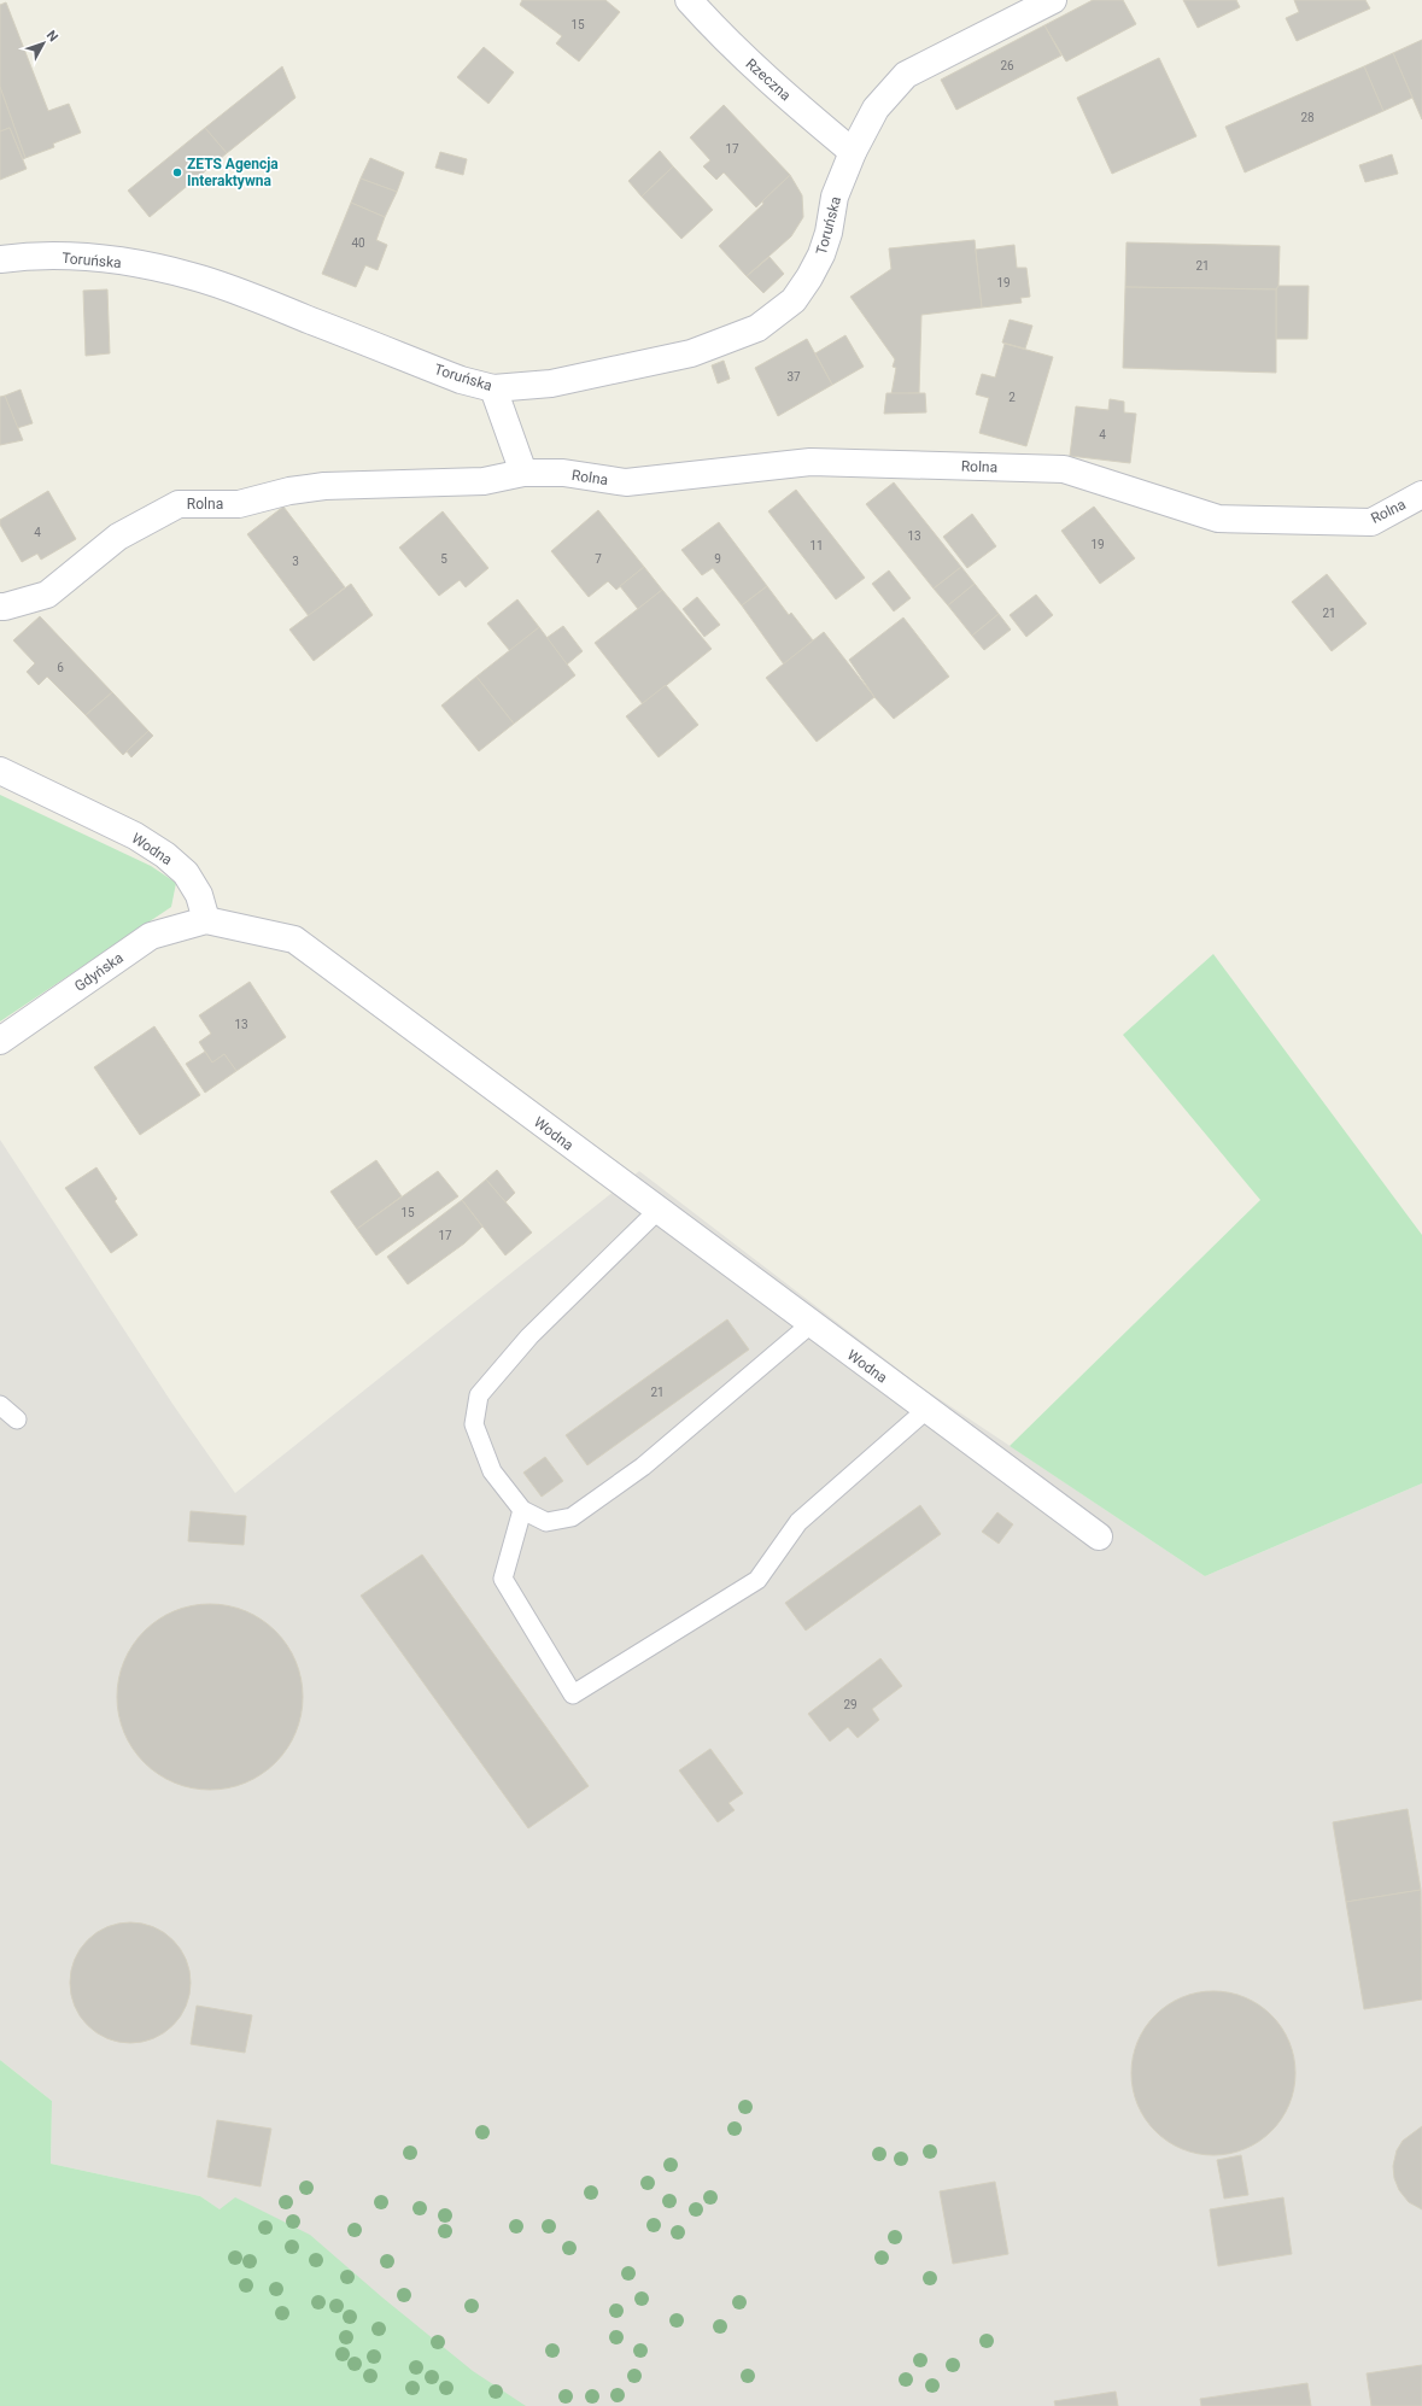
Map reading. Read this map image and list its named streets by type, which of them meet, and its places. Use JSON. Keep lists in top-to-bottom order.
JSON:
{
  "streets": {
    "street": [
      "Rzeczna",
      "Toruńska",
      "Rolna",
      "Wodna",
      "Gdyńska"
    ]
  },
  "crossings": [
    ["Rzeczna", "Toruńska"],
    ["Wodna", "Gdyńska"]
  ],
  "places": ["ZETS Agencja Interaktywna"],
  "house_numbers": [
    "15",
    "26",
    "28",
    "17",
    "40",
    "21",
    "19",
    "37",
    "2",
    "4",
    "4",
    "13",
    "19",
    "11",
    "5",
    "7",
    "9",
    "3",
    "21",
    "6",
    "13",
    "15",
    "17",
    "21",
    "29"
  ],
  "north": "top right"
}
